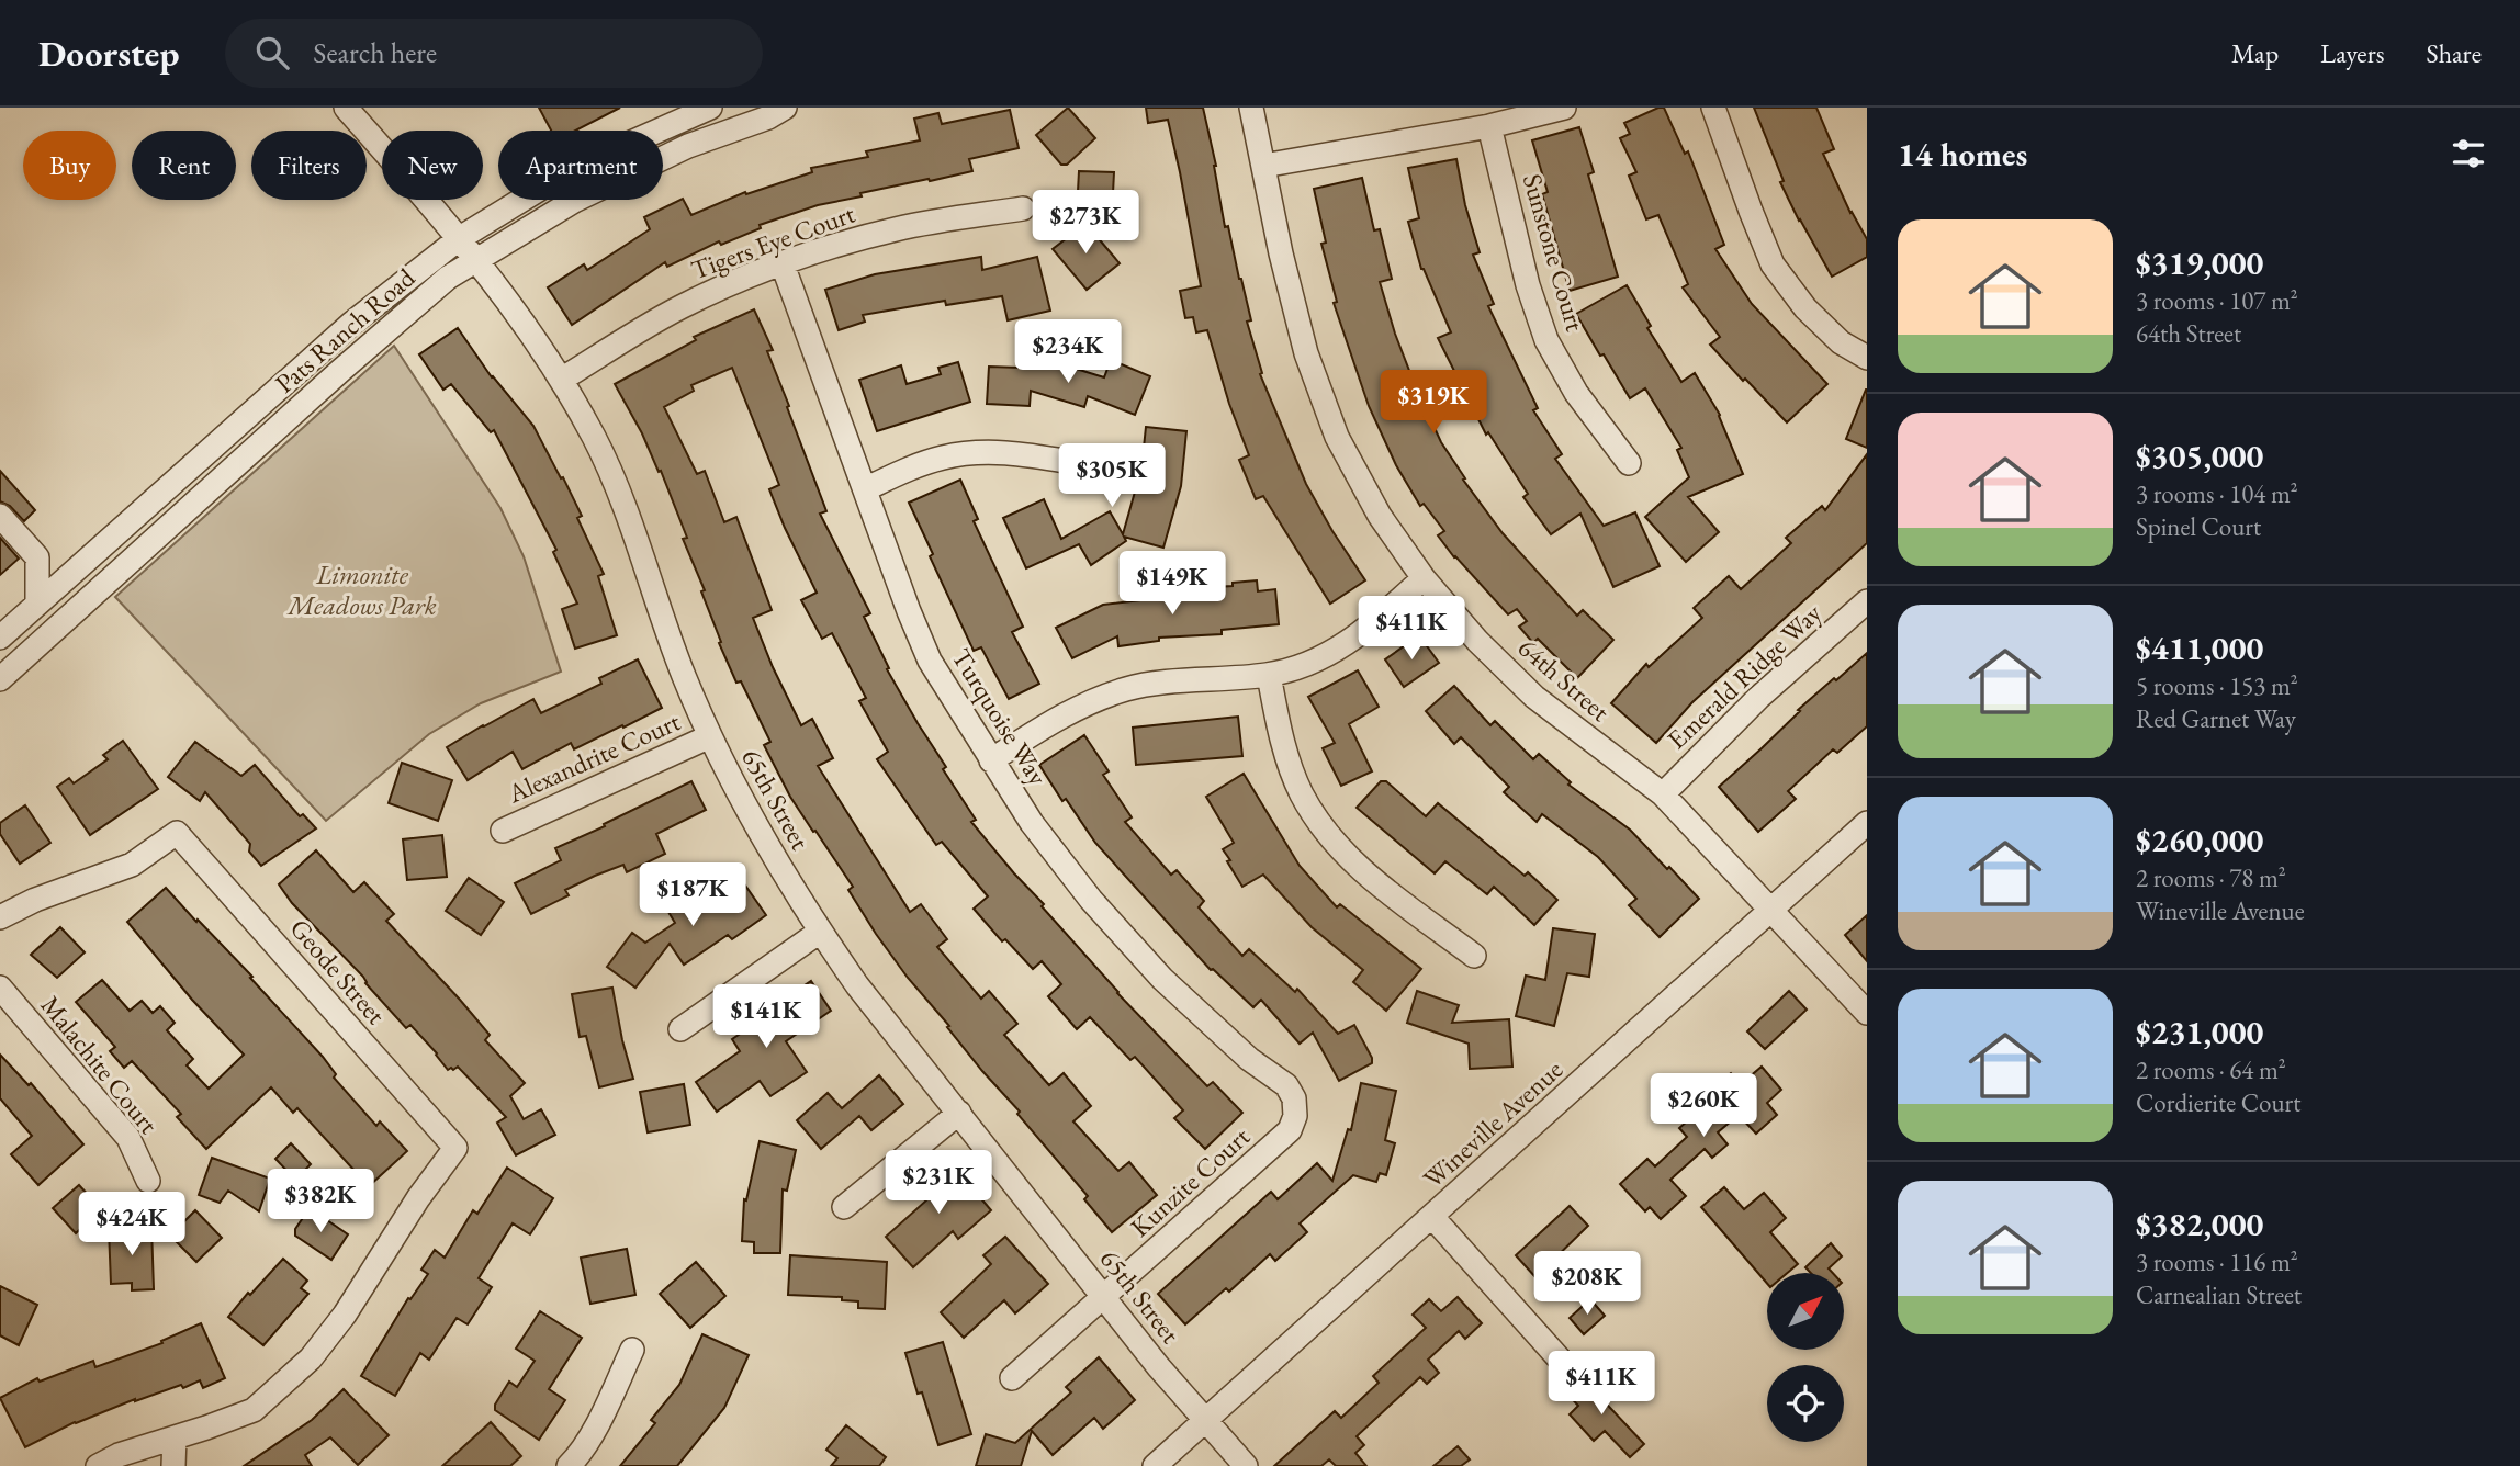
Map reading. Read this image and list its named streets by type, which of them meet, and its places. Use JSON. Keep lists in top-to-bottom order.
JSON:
{
  "streets": {
    "street": [
      "Tigers Eye Court",
      "Sunstone Court",
      "Pats Ranch Road",
      "Emerald Ridge Way",
      "64th Street",
      "Turquoise Way",
      "Alexandrite Court",
      "65th Street",
      "Geode Street",
      "Malachite Court",
      "Wineville Avenue",
      "Kunzite Court"
    ]
  },
  "crossings": [
    ["Tigers Eye Court", "Turquoise Way"],
    ["Tigers Eye Court", "65th Street"],
    ["Pats Ranch Road", "65th Street"],
    ["Emerald Ridge Way", "64th Street"],
    ["64th Street", "Wineville Avenue"],
    ["Turquoise Way", "Kunzite Court"],
    ["Alexandrite Court", "65th Street"],
    ["65th Street", "Wineville Avenue"],
    ["65th Street", "Kunzite Court"]
  ],
  "parks": ["Limonite Meadows Park"],
  "north": "top right",
  "page": {
    "header": "Doorstep",
    "search": "Search here",
    "nav": ["Map", "Layers", "Share"],
    "heading": "14 homes",
    "chip": [
      "Buy",
      "Rent",
      "Filters",
      "New",
      "Apartment"
    ],
    "price": [
      "$273K",
      "$234K",
      "$319K",
      "$305K",
      "$149K",
      "$411K",
      "$187K",
      "$141K",
      "$260K",
      "$231K",
      "$382K",
      "$424K",
      "$208K",
      "$411K"
    ],
    "list": [
      {
        "name": "$319,000",
        "note": "3 rooms · 107 m² · 64th Street"
      },
      {
        "name": "$305,000",
        "note": "3 rooms · 104 m² · Spinel Court"
      },
      {
        "name": "$411,000",
        "note": "5 rooms · 153 m² · Red Garnet Way"
      },
      {
        "name": "$260,000",
        "note": "2 rooms · 78 m² · Wineville Avenue"
      },
      {
        "name": "$231,000",
        "note": "2 rooms · 64 m² · Cordierite Court"
      },
      {
        "name": "$382,000",
        "note": "3 rooms · 116 m² · Carnealian Street"
      }
    ]
  }
}
